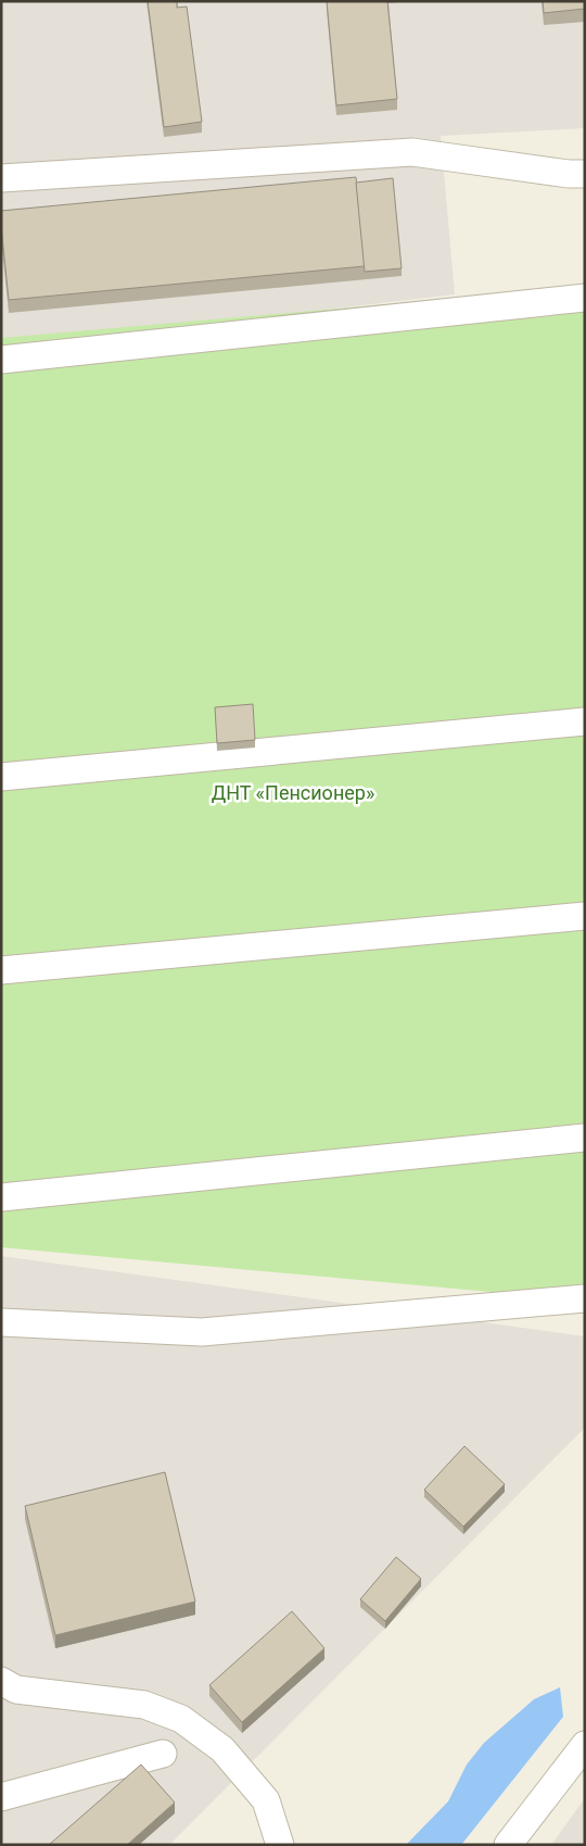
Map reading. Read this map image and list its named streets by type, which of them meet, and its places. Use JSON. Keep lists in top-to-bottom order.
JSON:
{
  "parks": ["ДНТ «Пенсионер»"]
}
